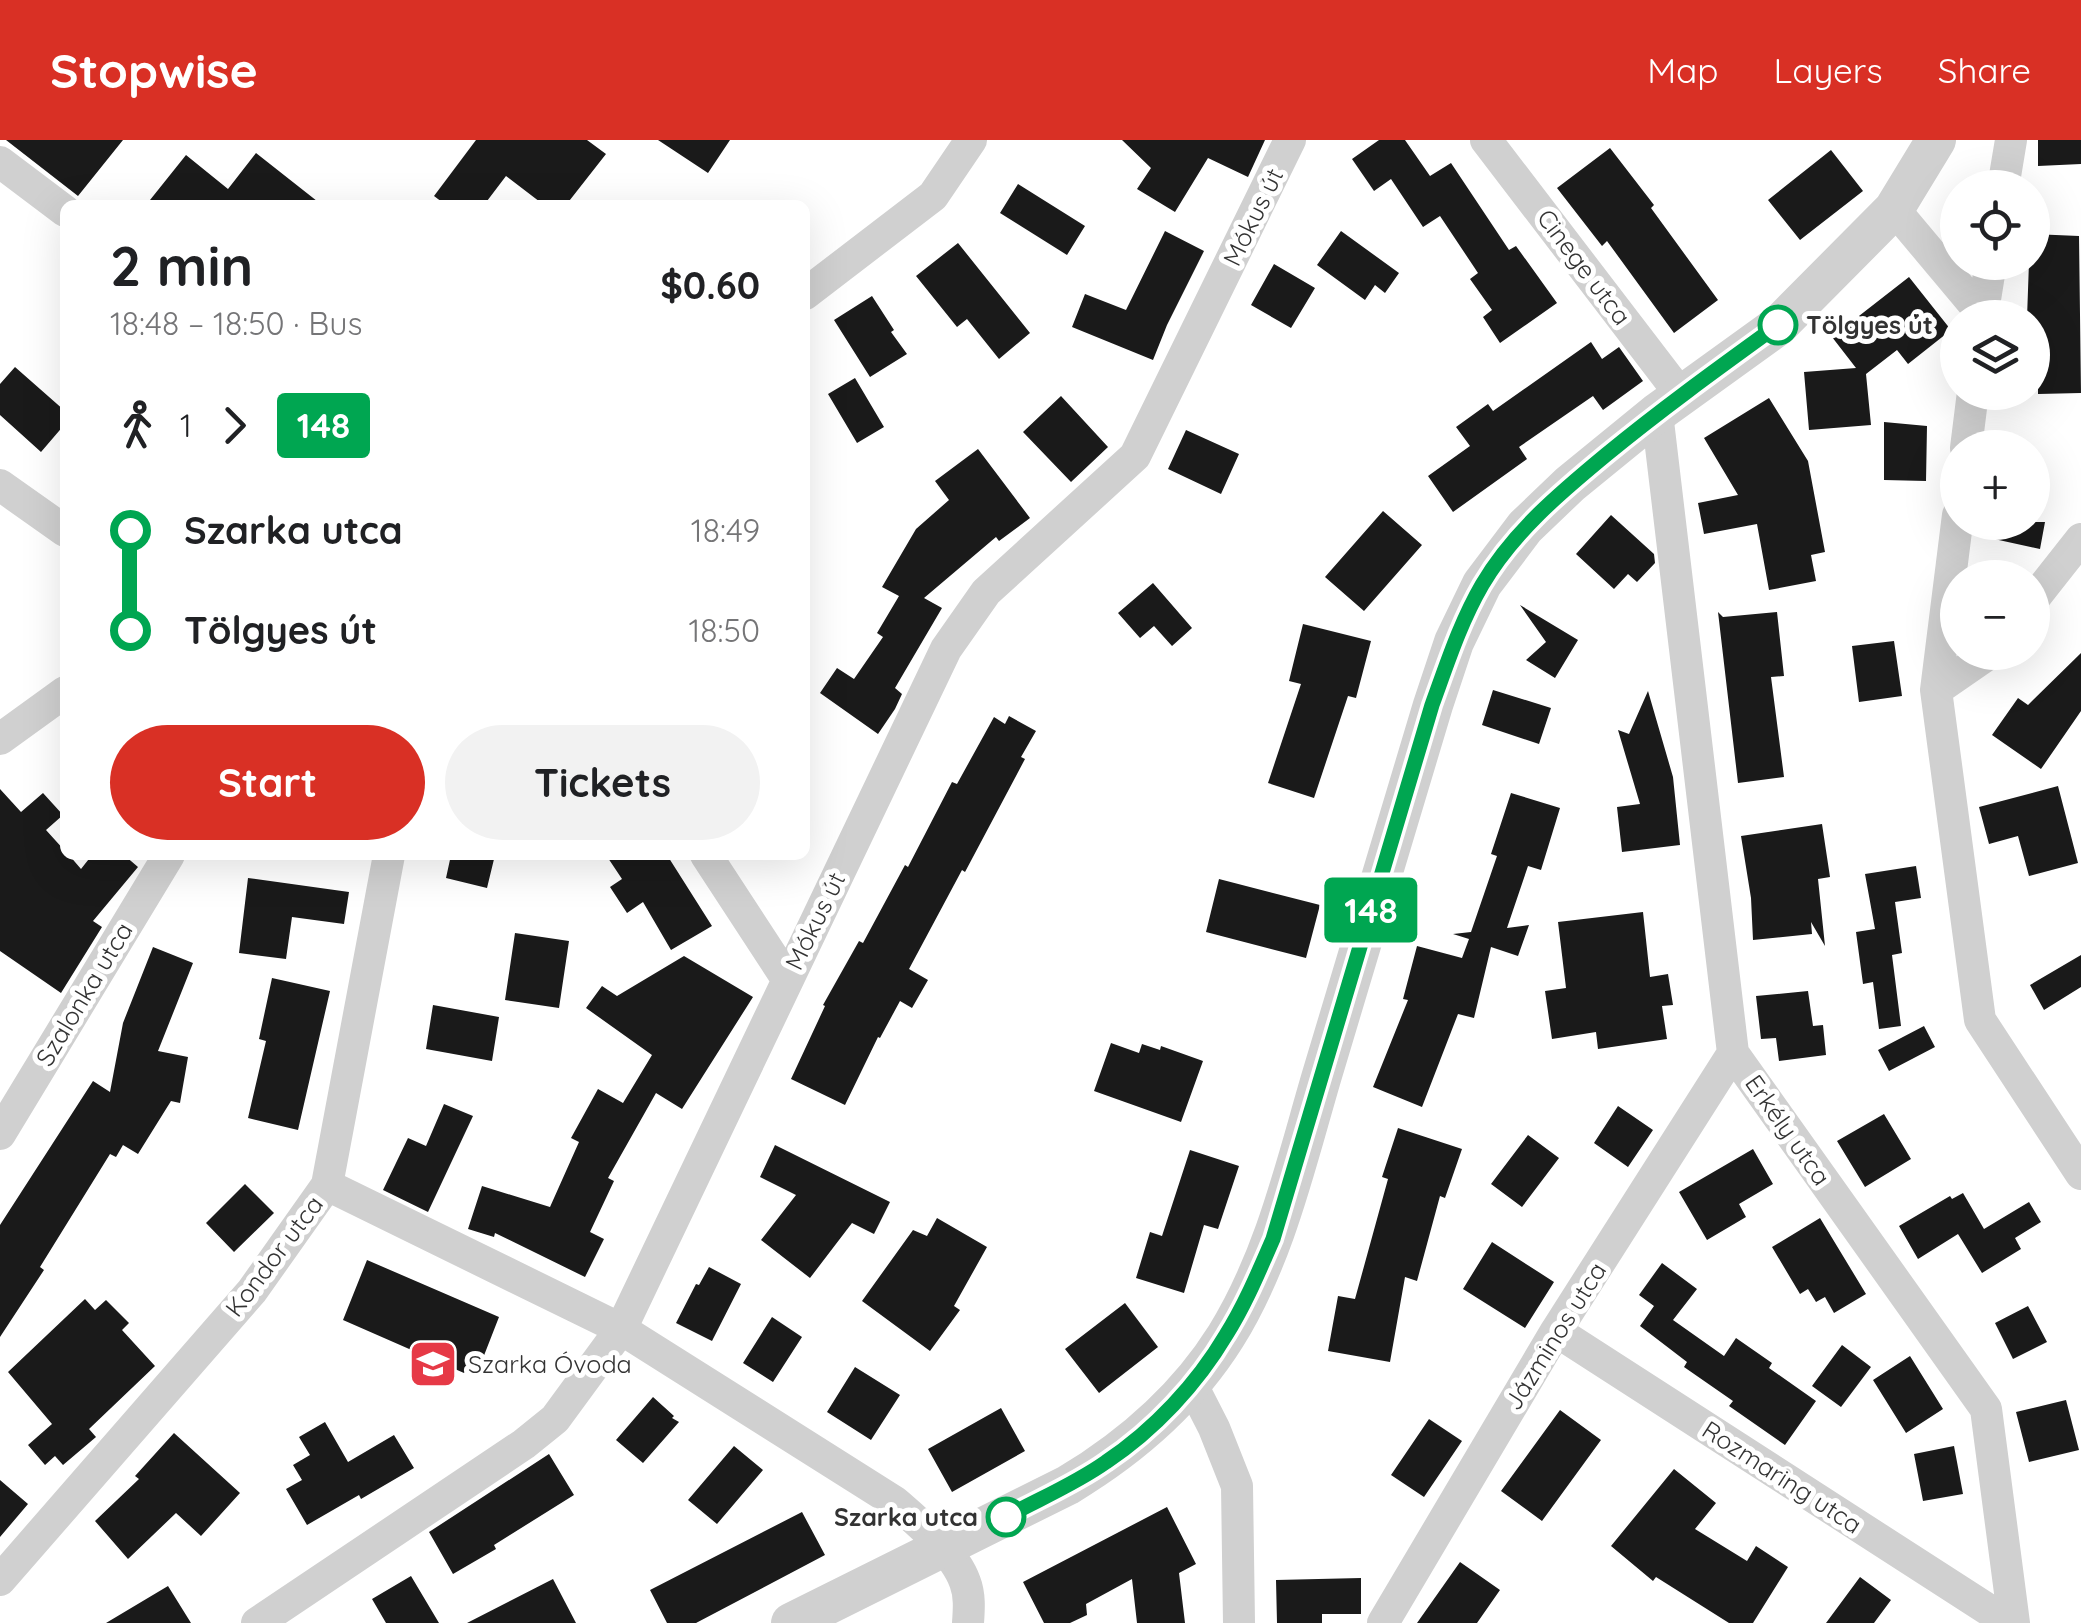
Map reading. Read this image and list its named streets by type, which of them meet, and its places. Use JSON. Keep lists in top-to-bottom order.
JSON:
{
  "streets": {
    "street": [
      "Mókus út",
      "Cinege utca",
      "Szalonka utca",
      "Erkély utca",
      "Kondor utca",
      "Jázminos utca",
      "Rozmaring utca"
    ]
  },
  "crossings": [
    ["Cinege utca", "Erkély utca"],
    ["Erkély utca", "Jázminos utca"],
    ["Erkély utca", "Rozmaring utca"],
    ["Jázminos utca", "Rozmaring utca"]
  ],
  "places": {
    "other": ["Tölgyes út", "Szarka utca"],
    "school or university": ["Szarka Óvoda"]
  },
  "lines": ["bus line 148"],
  "page": {
    "header": "Stopwise",
    "nav": ["Map", "Layers", "Share"],
    "on_map": "148",
    "map_buttons": ["+", "−"],
    "heading": ["2 min", "18:48 – 18:50 · Bus", "$0.60"],
    "legs": ["1", "148"],
    "list": [
      {
        "name": "Szarka utca",
        "value": "18:49"
      },
      {
        "name": "Tölgyes út",
        "value": "18:50"
      }
    ],
    "buttons": ["Start", "Tickets"]
  }
}
